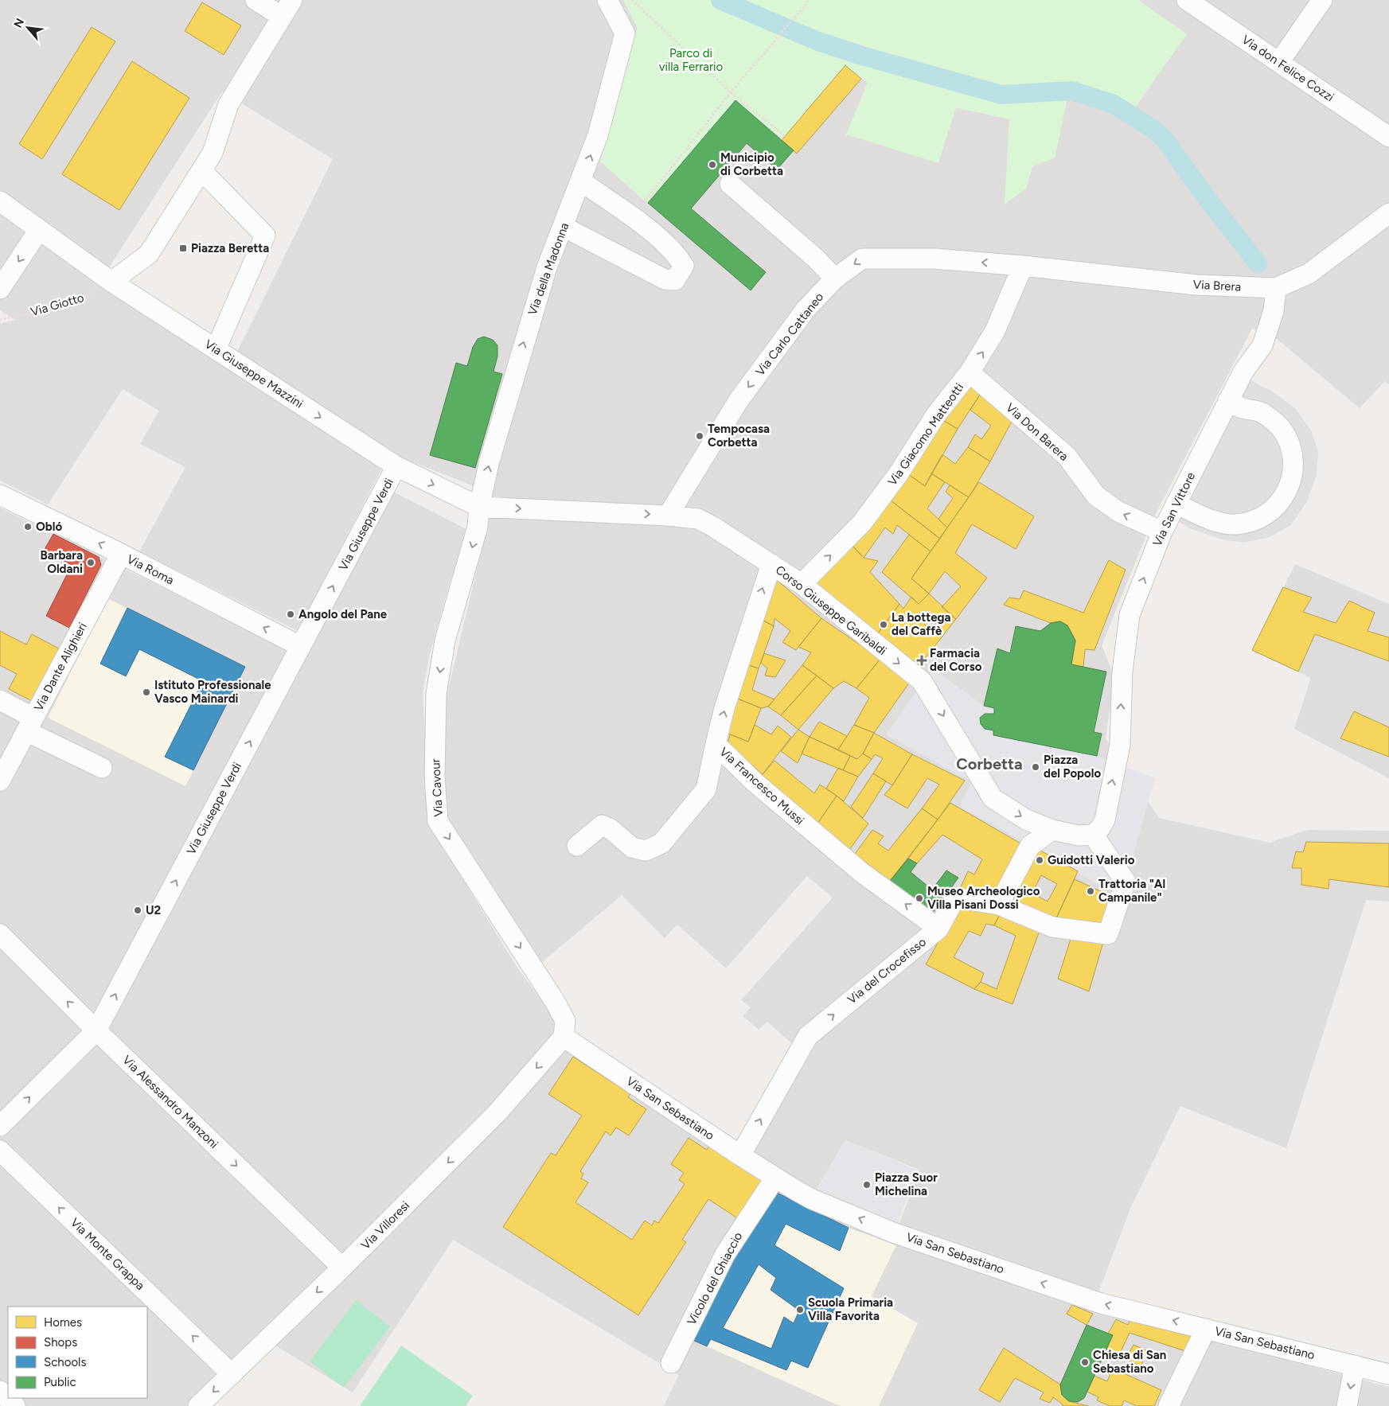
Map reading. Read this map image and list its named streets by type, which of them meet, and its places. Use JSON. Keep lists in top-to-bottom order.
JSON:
{
  "streets": {
    "street": [
      "Via don Felice Cozzi",
      "Via della Madonna",
      "Via Brera",
      "Via Carlo Cattaneo",
      "Via Giuseppe Mazzini",
      "Via Don Barera",
      "Via Giacomo Matteotti",
      "Via San Vittore",
      "Via Giuseppe Verdi",
      "Via Roma",
      "Corso Giuseppe Garibaldi",
      "Via Dante Alighieri",
      "Via Francesco Mussi",
      "Via Cavour",
      "Via del Crocefisso",
      "Via Alessandro Manzoni",
      "Via San Sebastiano",
      "Via Villoresi",
      "Via Monte Grappa",
      "Vicolo del Ghiaccio"
    ],
    "path": ["Via Giotto"]
  },
  "crossings": [
    ["Via della Madonna", "Via Giuseppe Mazzini"],
    ["Via della Madonna", "Corso Giuseppe Garibaldi"],
    ["Via della Madonna", "Via Cavour"],
    ["Via Brera", "Via Carlo Cattaneo"],
    ["Via Brera", "Via Giacomo Matteotti"],
    ["Via Brera", "Via San Vittore"],
    ["Via Giotto", "Via Giuseppe Mazzini"],
    ["Via Carlo Cattaneo", "Via Giacomo Matteotti"],
    ["Via Carlo Cattaneo", "Corso Giuseppe Garibaldi"],
    ["Via Giuseppe Mazzini", "Via Giuseppe Verdi"],
    ["Via Giuseppe Mazzini", "Corso Giuseppe Garibaldi"],
    ["Via Giuseppe Mazzini", "Via Cavour"],
    ["Via Don Barera", "Via Giacomo Matteotti"],
    ["Via Don Barera", "Via San Vittore"],
    ["Via Giacomo Matteotti", "Corso Giuseppe Garibaldi"],
    ["Via San Vittore", "Corso Giuseppe Garibaldi"],
    ["Via Giuseppe Verdi", "Via Roma"],
    ["Via Giuseppe Verdi", "Via Alessandro Manzoni"],
    ["Via Roma", "Via Dante Alighieri"],
    ["Corso Giuseppe Garibaldi", "Via Francesco Mussi"],
    ["Corso Giuseppe Garibaldi", "Via Cavour"],
    ["Via Francesco Mussi", "Via del Crocefisso"],
    ["Via Cavour", "Via San Sebastiano"],
    ["Via Cavour", "Via Villoresi"],
    ["Via del Crocefisso", "Via San Sebastiano"],
    ["Via Alessandro Manzoni", "Via Villoresi"],
    ["Via San Sebastiano", "Via Villoresi"],
    ["Via San Sebastiano", "Vicolo del Ghiaccio"],
    ["Via Villoresi", "Via Monte Grappa"]
  ],
  "one_way": [
    "Via della Madonna",
    "Via Carlo Cattaneo",
    "Via Giuseppe Mazzini",
    "Via Don Barera",
    "Via Giacomo Matteotti",
    "Via San Vittore",
    "Via Giuseppe Verdi",
    "Via Roma",
    "Corso Giuseppe Garibaldi",
    "Via Francesco Mussi",
    "Via Cavour",
    "Via del Crocefisso",
    "Via San Sebastiano",
    "Via Villoresi",
    "Via Monte Grappa"
  ],
  "districts": ["Corbetta"],
  "parks": ["Parco di villa Ferrario"],
  "places": {
    "other": [
      "Municipio di Corbetta",
      "Tempocasa Corbetta",
      "Obló",
      "Barbara Oldani",
      "Angolo del Pane",
      "La bottega del Caffè",
      "Istituto Professionale Vasco Mainardi",
      "Piazza del Popolo",
      "Guidotti Valerio",
      "Trattoria \"Al Campanile\"",
      "Museo Archeologico Villa Pisani Dossi",
      "U2",
      "Piazza Suor Michelina",
      "Scuola Primaria Villa Favorita",
      "Chiesa di San Sebastiano"
    ],
    "transit": ["Piazza Beretta"],
    "health": ["Farmacia del Corso"]
  },
  "legend": [
    "Homes",
    "Shops",
    "Schools",
    "Public"
  ],
  "north": "top left"
}
